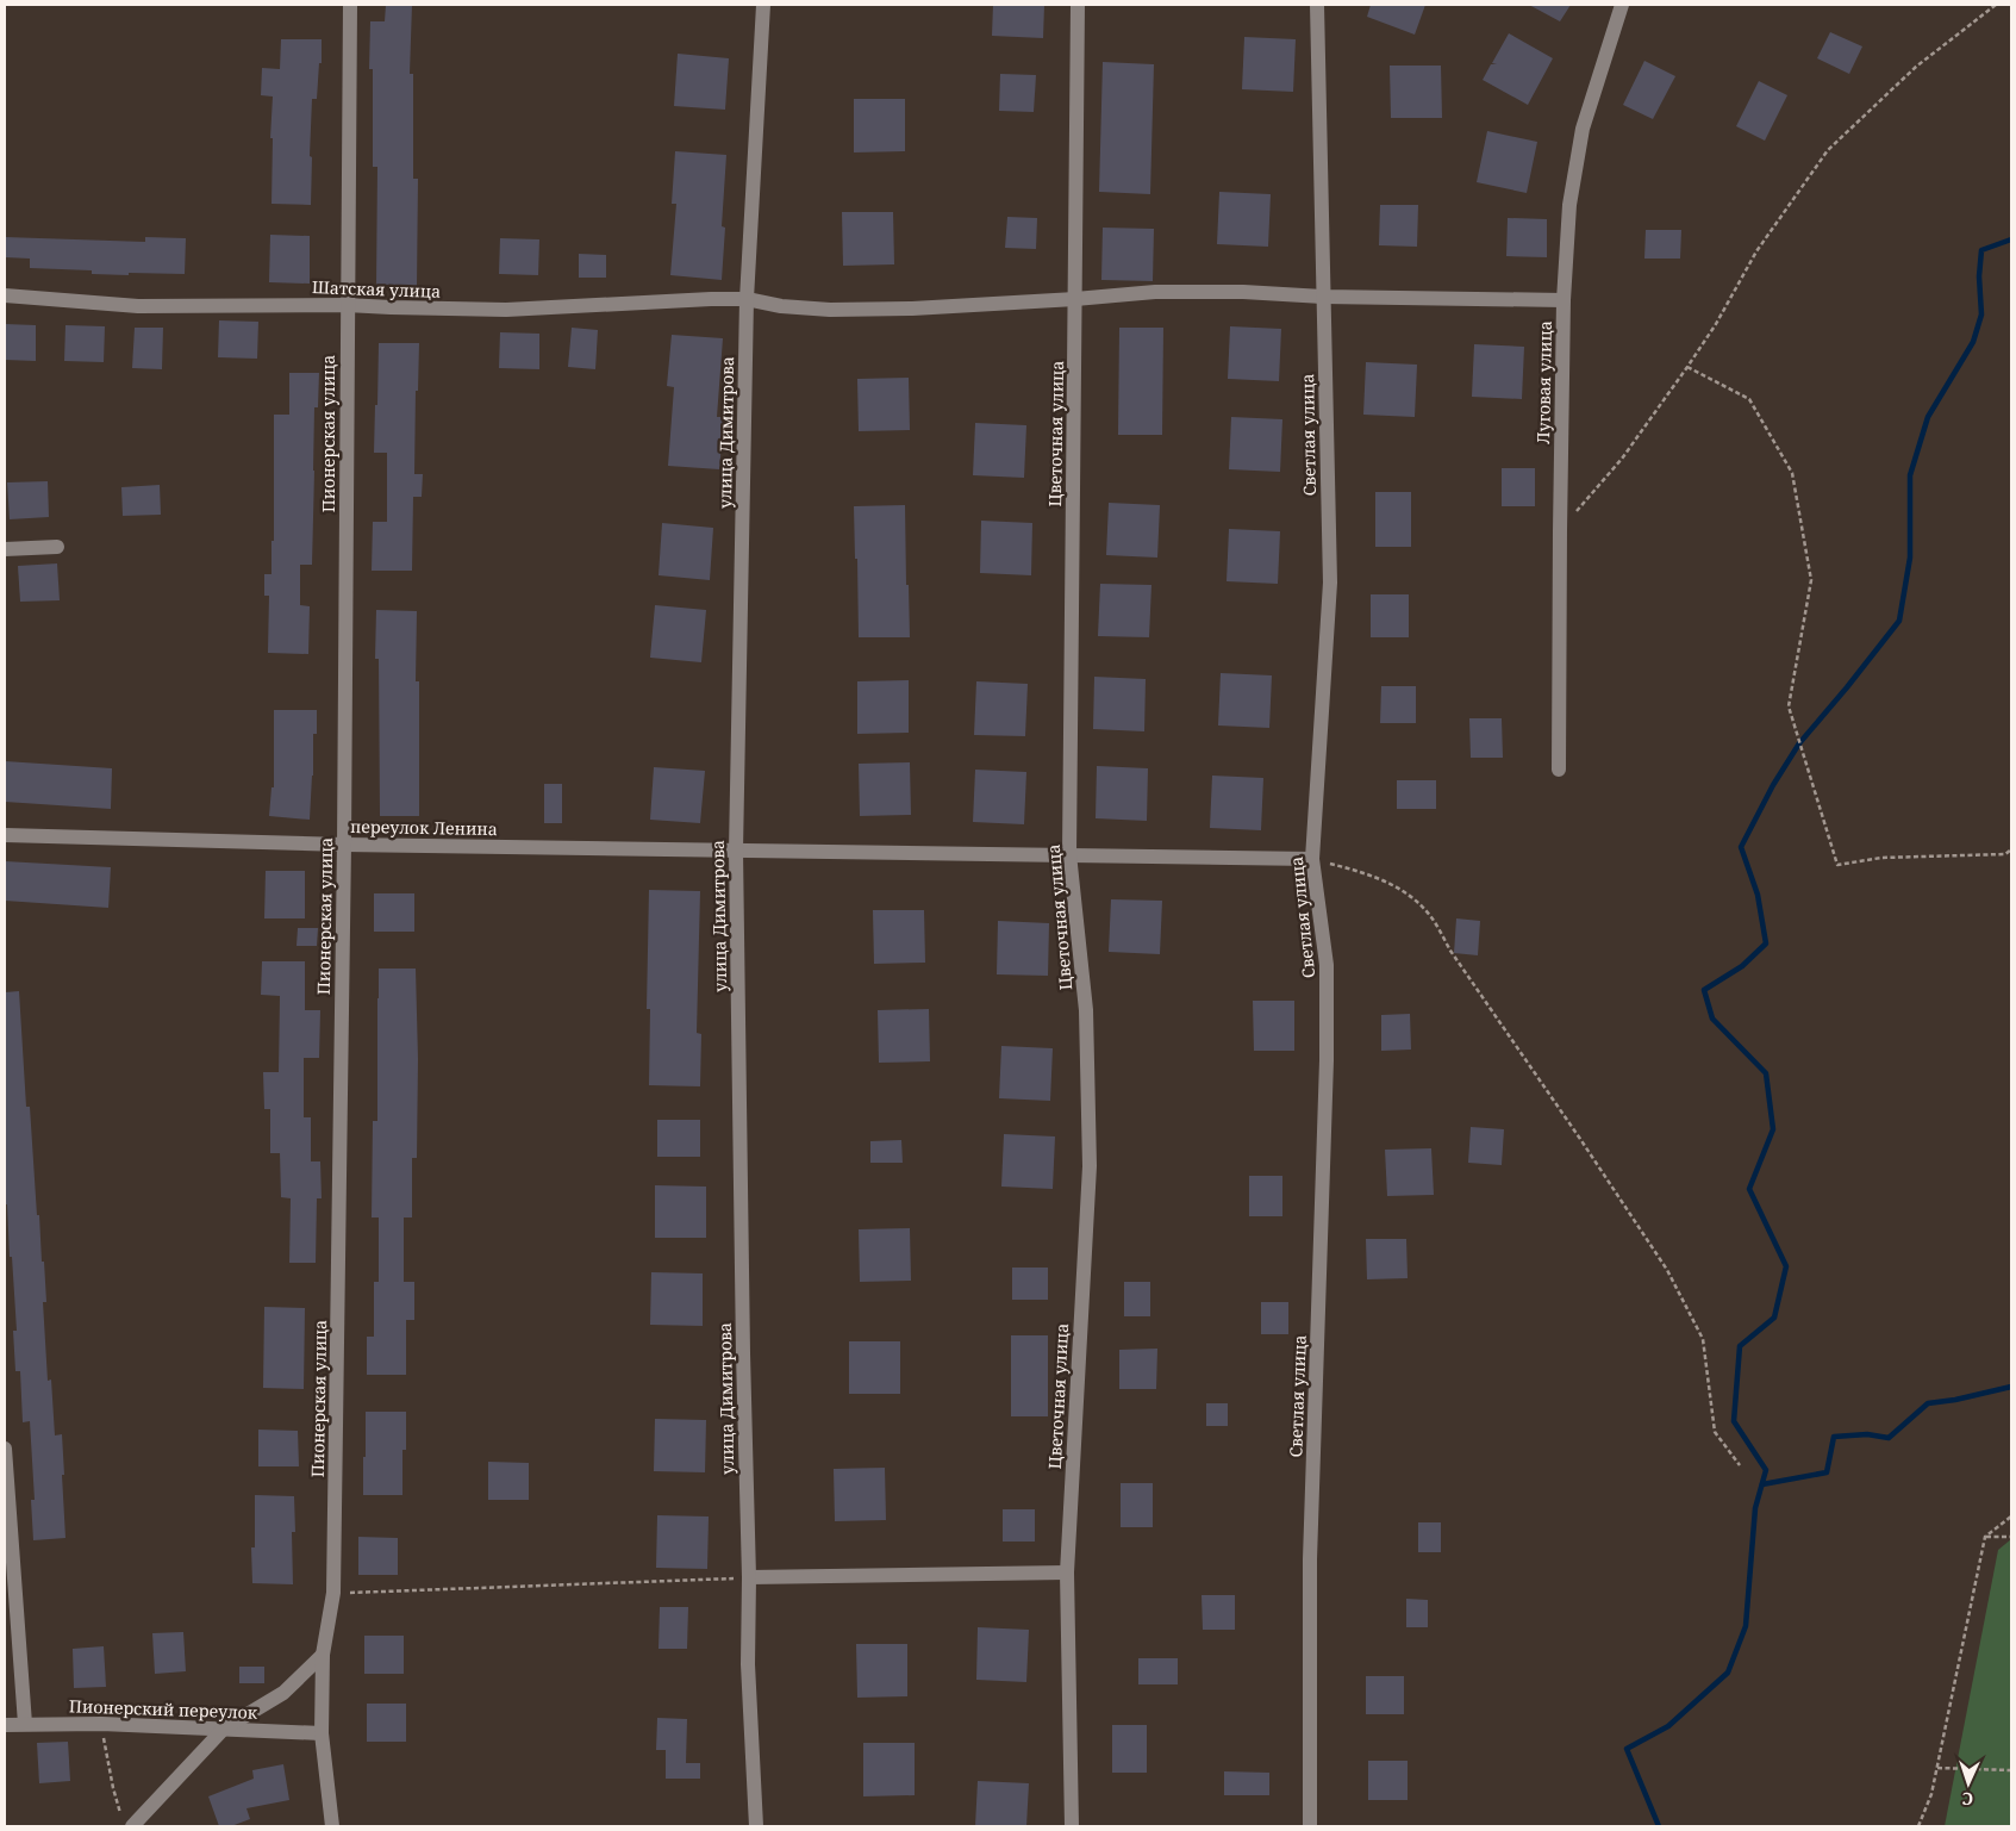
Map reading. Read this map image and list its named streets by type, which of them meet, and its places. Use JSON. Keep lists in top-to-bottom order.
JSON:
{
  "streets": {
    "street": [
      "Шатская улица",
      "Луговая улица",
      "улица Димитрова",
      "Пионерская улица",
      "Цветочная улица",
      "Светлая улица",
      "переулок Ленина",
      "Пионерский переулок"
    ]
  },
  "crossings": [
    ["Шатская улица", "Луговая улица"],
    ["Шатская улица", "улица Димитрова"],
    ["Шатская улица", "Пионерская улица"],
    ["Шатская улица", "Цветочная улица"],
    ["Шатская улица", "Светлая улица"],
    ["улица Димитрова", "переулок Ленина"],
    ["Пионерская улица", "переулок Ленина"],
    ["Пионерская улица", "Пионерский переулок"],
    ["Цветочная улица", "переулок Ленина"],
    ["Светлая улица", "переулок Ленина"]
  ],
  "north": "bottom"
}
